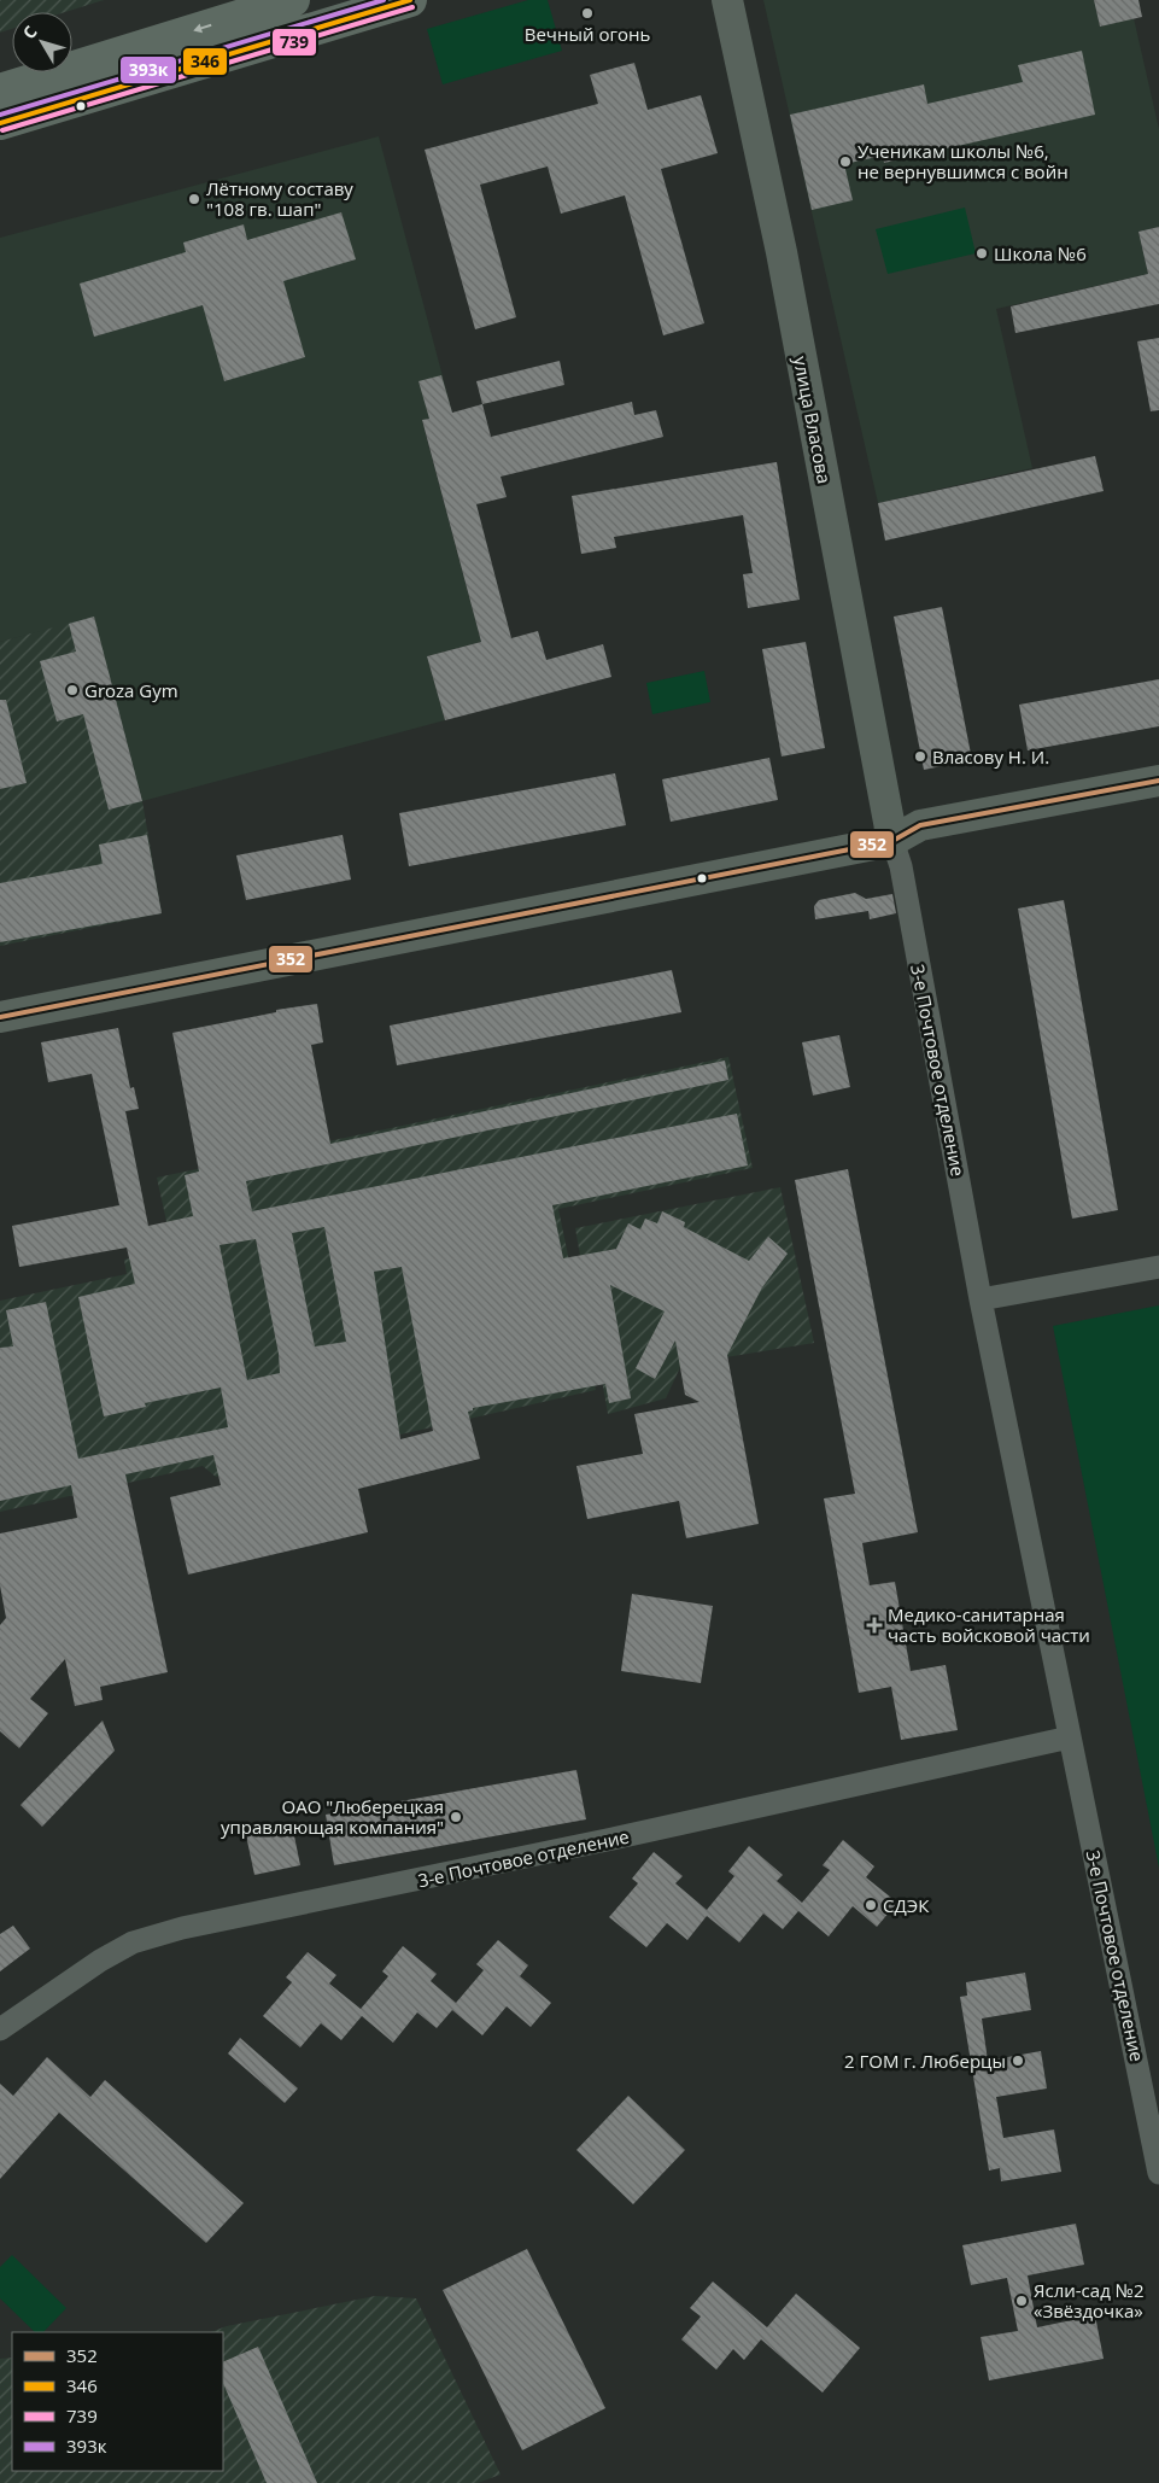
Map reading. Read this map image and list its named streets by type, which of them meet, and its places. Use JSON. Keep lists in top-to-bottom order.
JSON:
{
  "streets": {
    "main road": ["улица Власова"],
    "street": ["3-е Почтовое отделение"]
  },
  "crossings": [
    ["улица Власова", "3-е Почтовое отделение"]
  ],
  "places": {
    "other": [
      "Вечный огонь",
      "Ученикам школы №6, не вернувшимся с войн",
      "Лётному составу \"108 гв. шап\"",
      "Школа №6",
      "Groza Gym",
      "Власову Н. И.",
      "ОАО \"Люберецкая управляющая компания\"",
      "СДЭК",
      "2 ГОМ г. Люберцы",
      "Ясли-сад №2 «Звёздочка»"
    ],
    "health": ["Медико-санитарная часть войсковой части"]
  },
  "lines": [
    "transit line 346",
    "transit line 393к",
    "transit line 739",
    "transit line 352"
  ],
  "legend": [
    "352",
    "346",
    "739",
    "393к"
  ],
  "north": "top left"
}
